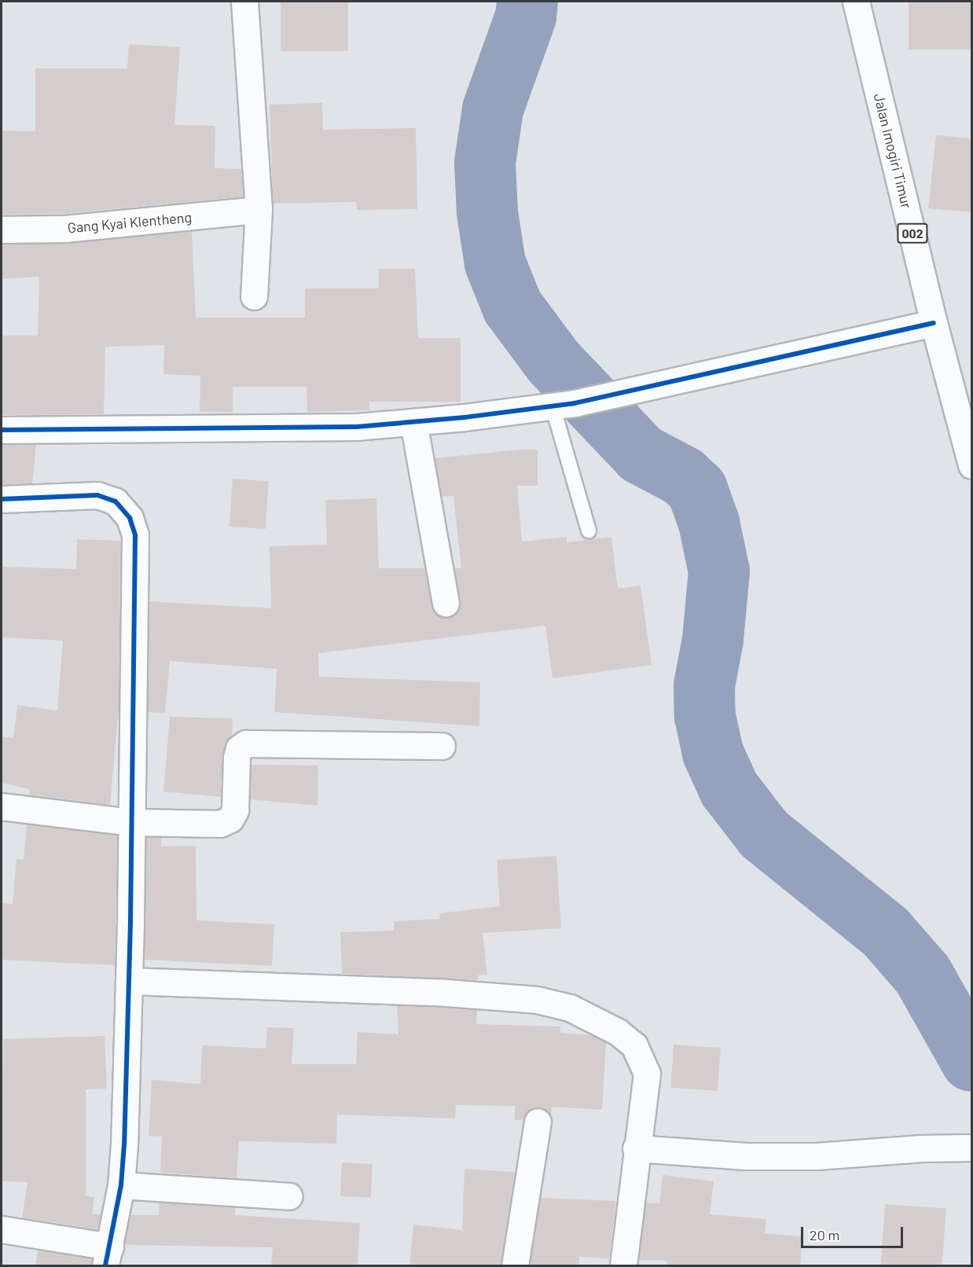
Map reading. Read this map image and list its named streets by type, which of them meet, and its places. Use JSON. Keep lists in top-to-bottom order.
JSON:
{
  "streets": {
    "street": ["Jalan Imogiri Timur", "Gang Kyai Klentheng", "002"]
  },
  "scale_bar": "20 m"
}
